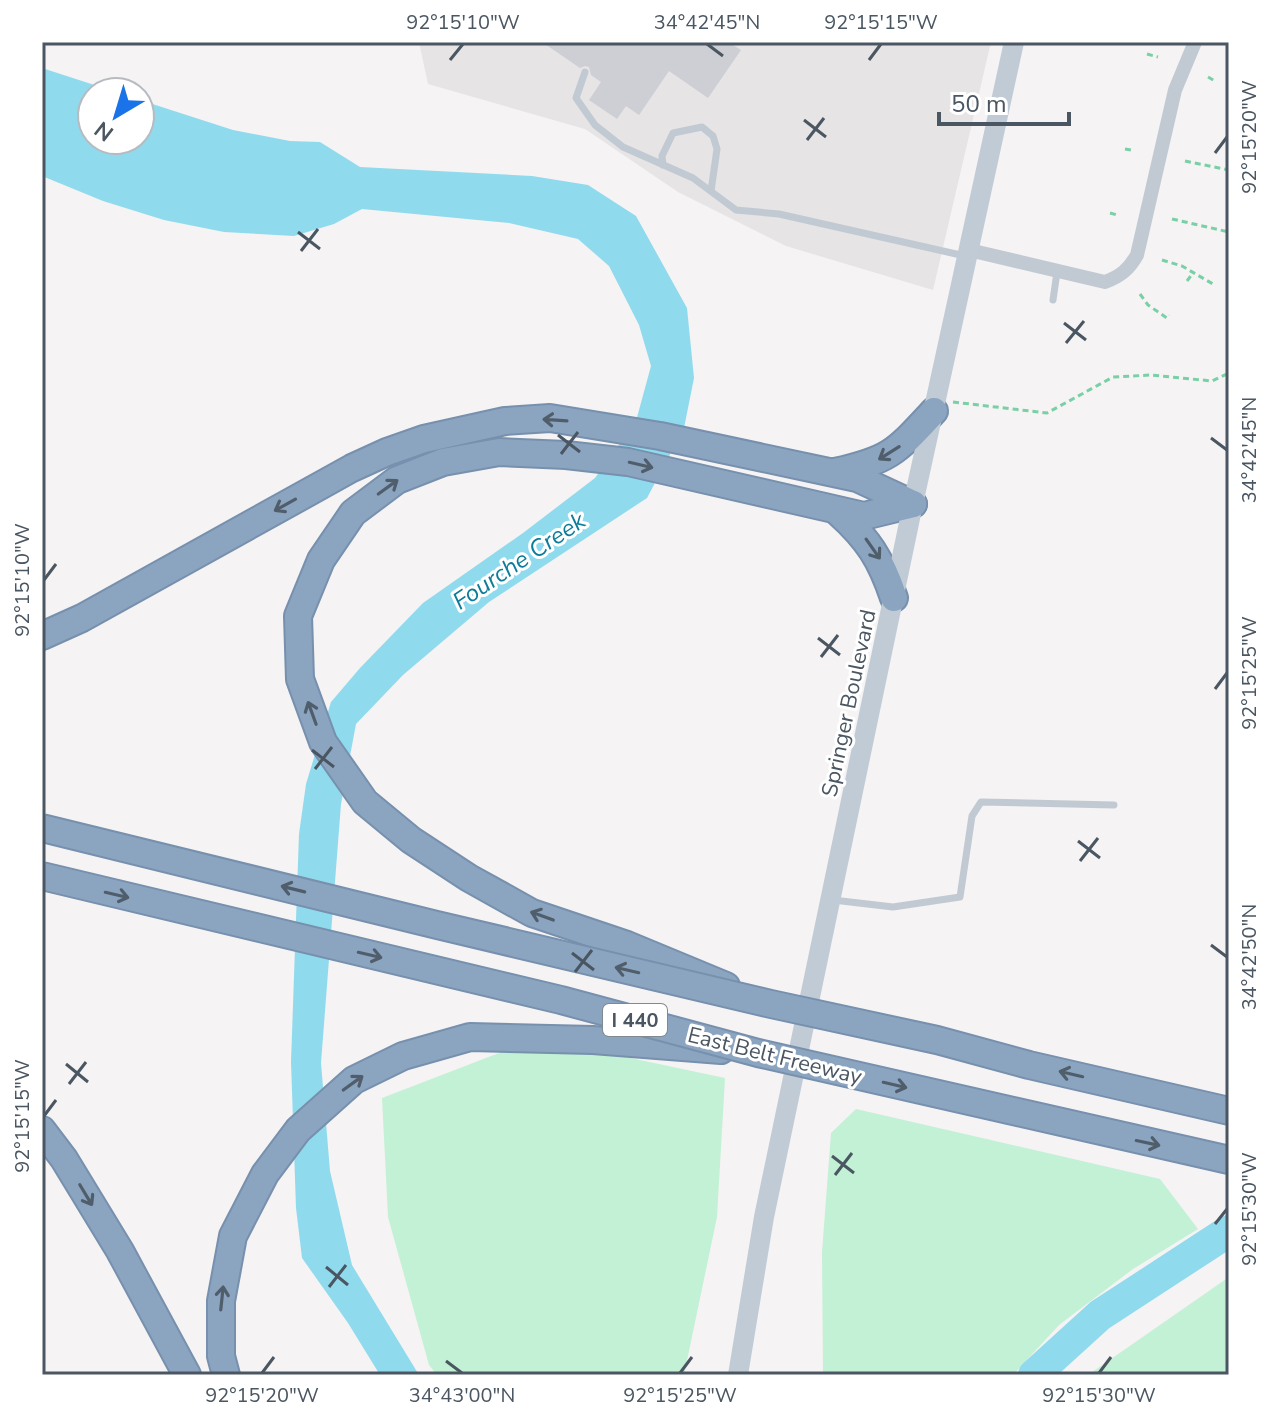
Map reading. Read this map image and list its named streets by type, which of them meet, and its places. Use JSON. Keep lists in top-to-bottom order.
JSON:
{
  "streets": {
    "highway": ["I 440", "East Belt Freeway"],
    "main road": ["Springer Boulevard"]
  },
  "water": ["Fourche Creek"],
  "scale_bar": "50 m",
  "north": "bottom left",
  "coordinates": [
    "92°15'10\"W",
    "34°42'45\"N",
    "92°15'15\"W",
    "92°15'20\"W",
    "92°15'25\"W",
    "34°42'50\"N",
    "92°15'30\"W",
    "34°43'00\"N"
  ]
}
